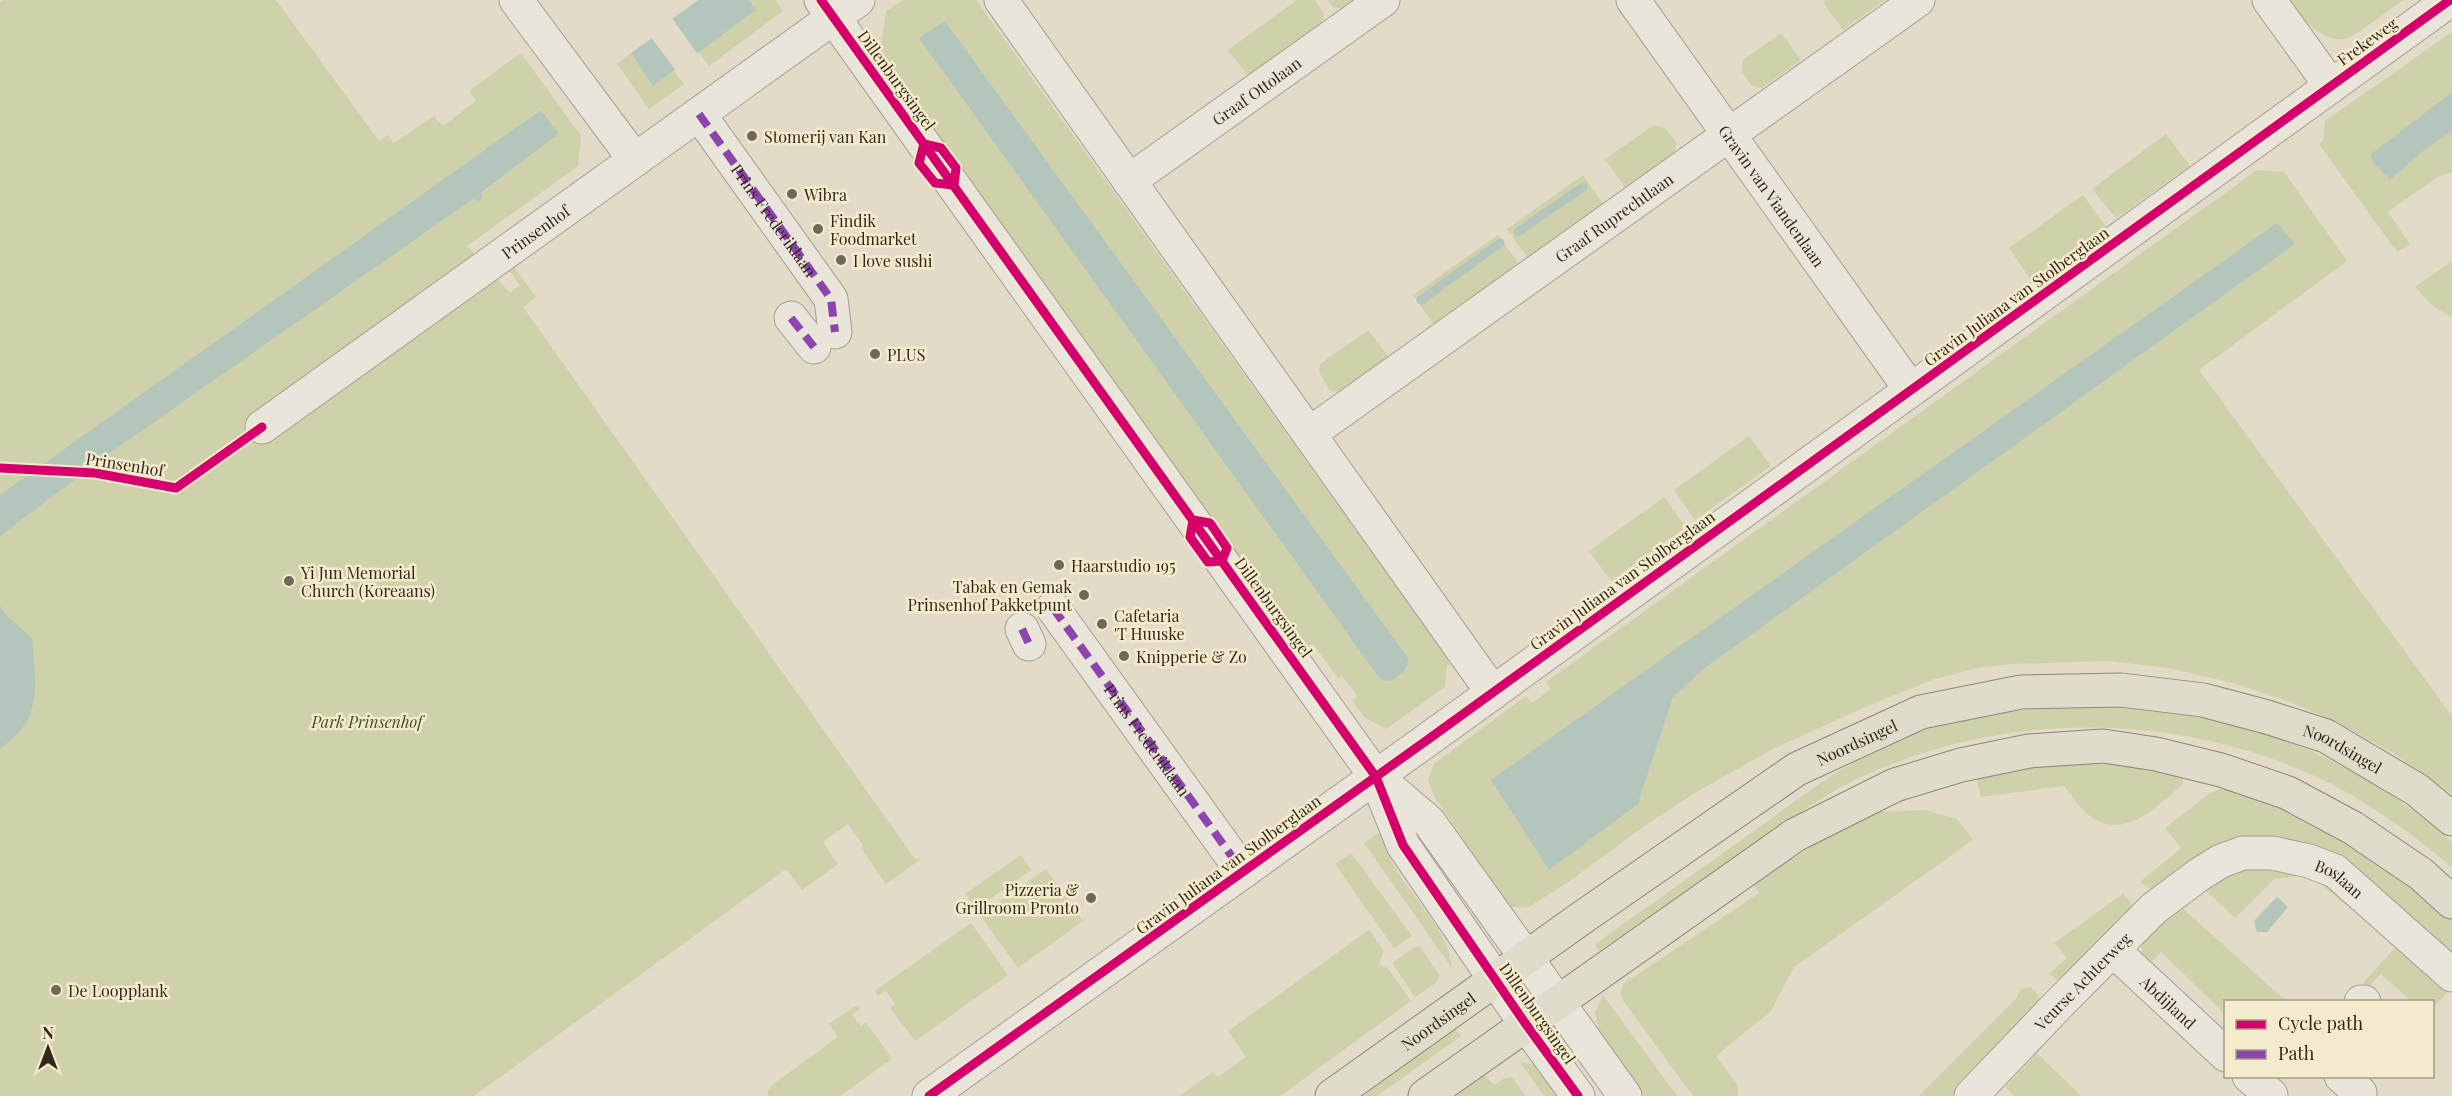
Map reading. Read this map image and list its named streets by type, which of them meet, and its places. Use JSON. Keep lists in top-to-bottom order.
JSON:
{
  "streets": {
    "main road": ["Noordsingel"],
    "street": [
      "Frekeweg",
      "Dillenburgsingel",
      "Graaf Ottolaan",
      "Gravin van Viandenlaan",
      "Graaf Ruprechtlaan",
      "Prins Frederiklaan",
      "Prinsenhof",
      "Gravin Juliana van Stolberglaan",
      "Boslaan",
      "Veurse Achterweg",
      "Abdijland"
    ]
  },
  "crossings": [
    ["Frekeweg", "Gravin Juliana van Stolberglaan"],
    ["Dillenburgsingel", "Prinsenhof"],
    ["Dillenburgsingel", "Gravin Juliana van Stolberglaan"],
    ["Dillenburgsingel", "Noordsingel"],
    ["Gravin van Viandenlaan", "Graaf Ruprechtlaan"],
    ["Gravin van Viandenlaan", "Gravin Juliana van Stolberglaan"],
    ["Prins Frederiklaan", "Prinsenhof"],
    ["Prins Frederiklaan", "Gravin Juliana van Stolberglaan"],
    ["Boslaan", "Veurse Achterweg"],
    ["Veurse Achterweg", "Abdijland"]
  ],
  "parks": ["Park Prinsenhof"],
  "places": [
    "Stomerij van Kan",
    "Wibra",
    "Findik Foodmarket",
    "I love sushi",
    "PLUS",
    "Haarstudio 195",
    "Yi Jun Memorial Church (Koreaans)",
    "Tabak en Gemak Prinsenhof Pakketpunt",
    "Cafetaria 'T Huuske",
    "Knipperie & Zo",
    "Pizzeria & Grillroom Pronto",
    "De Loopplank"
  ],
  "legend": ["Cycle path", "Path"],
  "north": "top"
}
